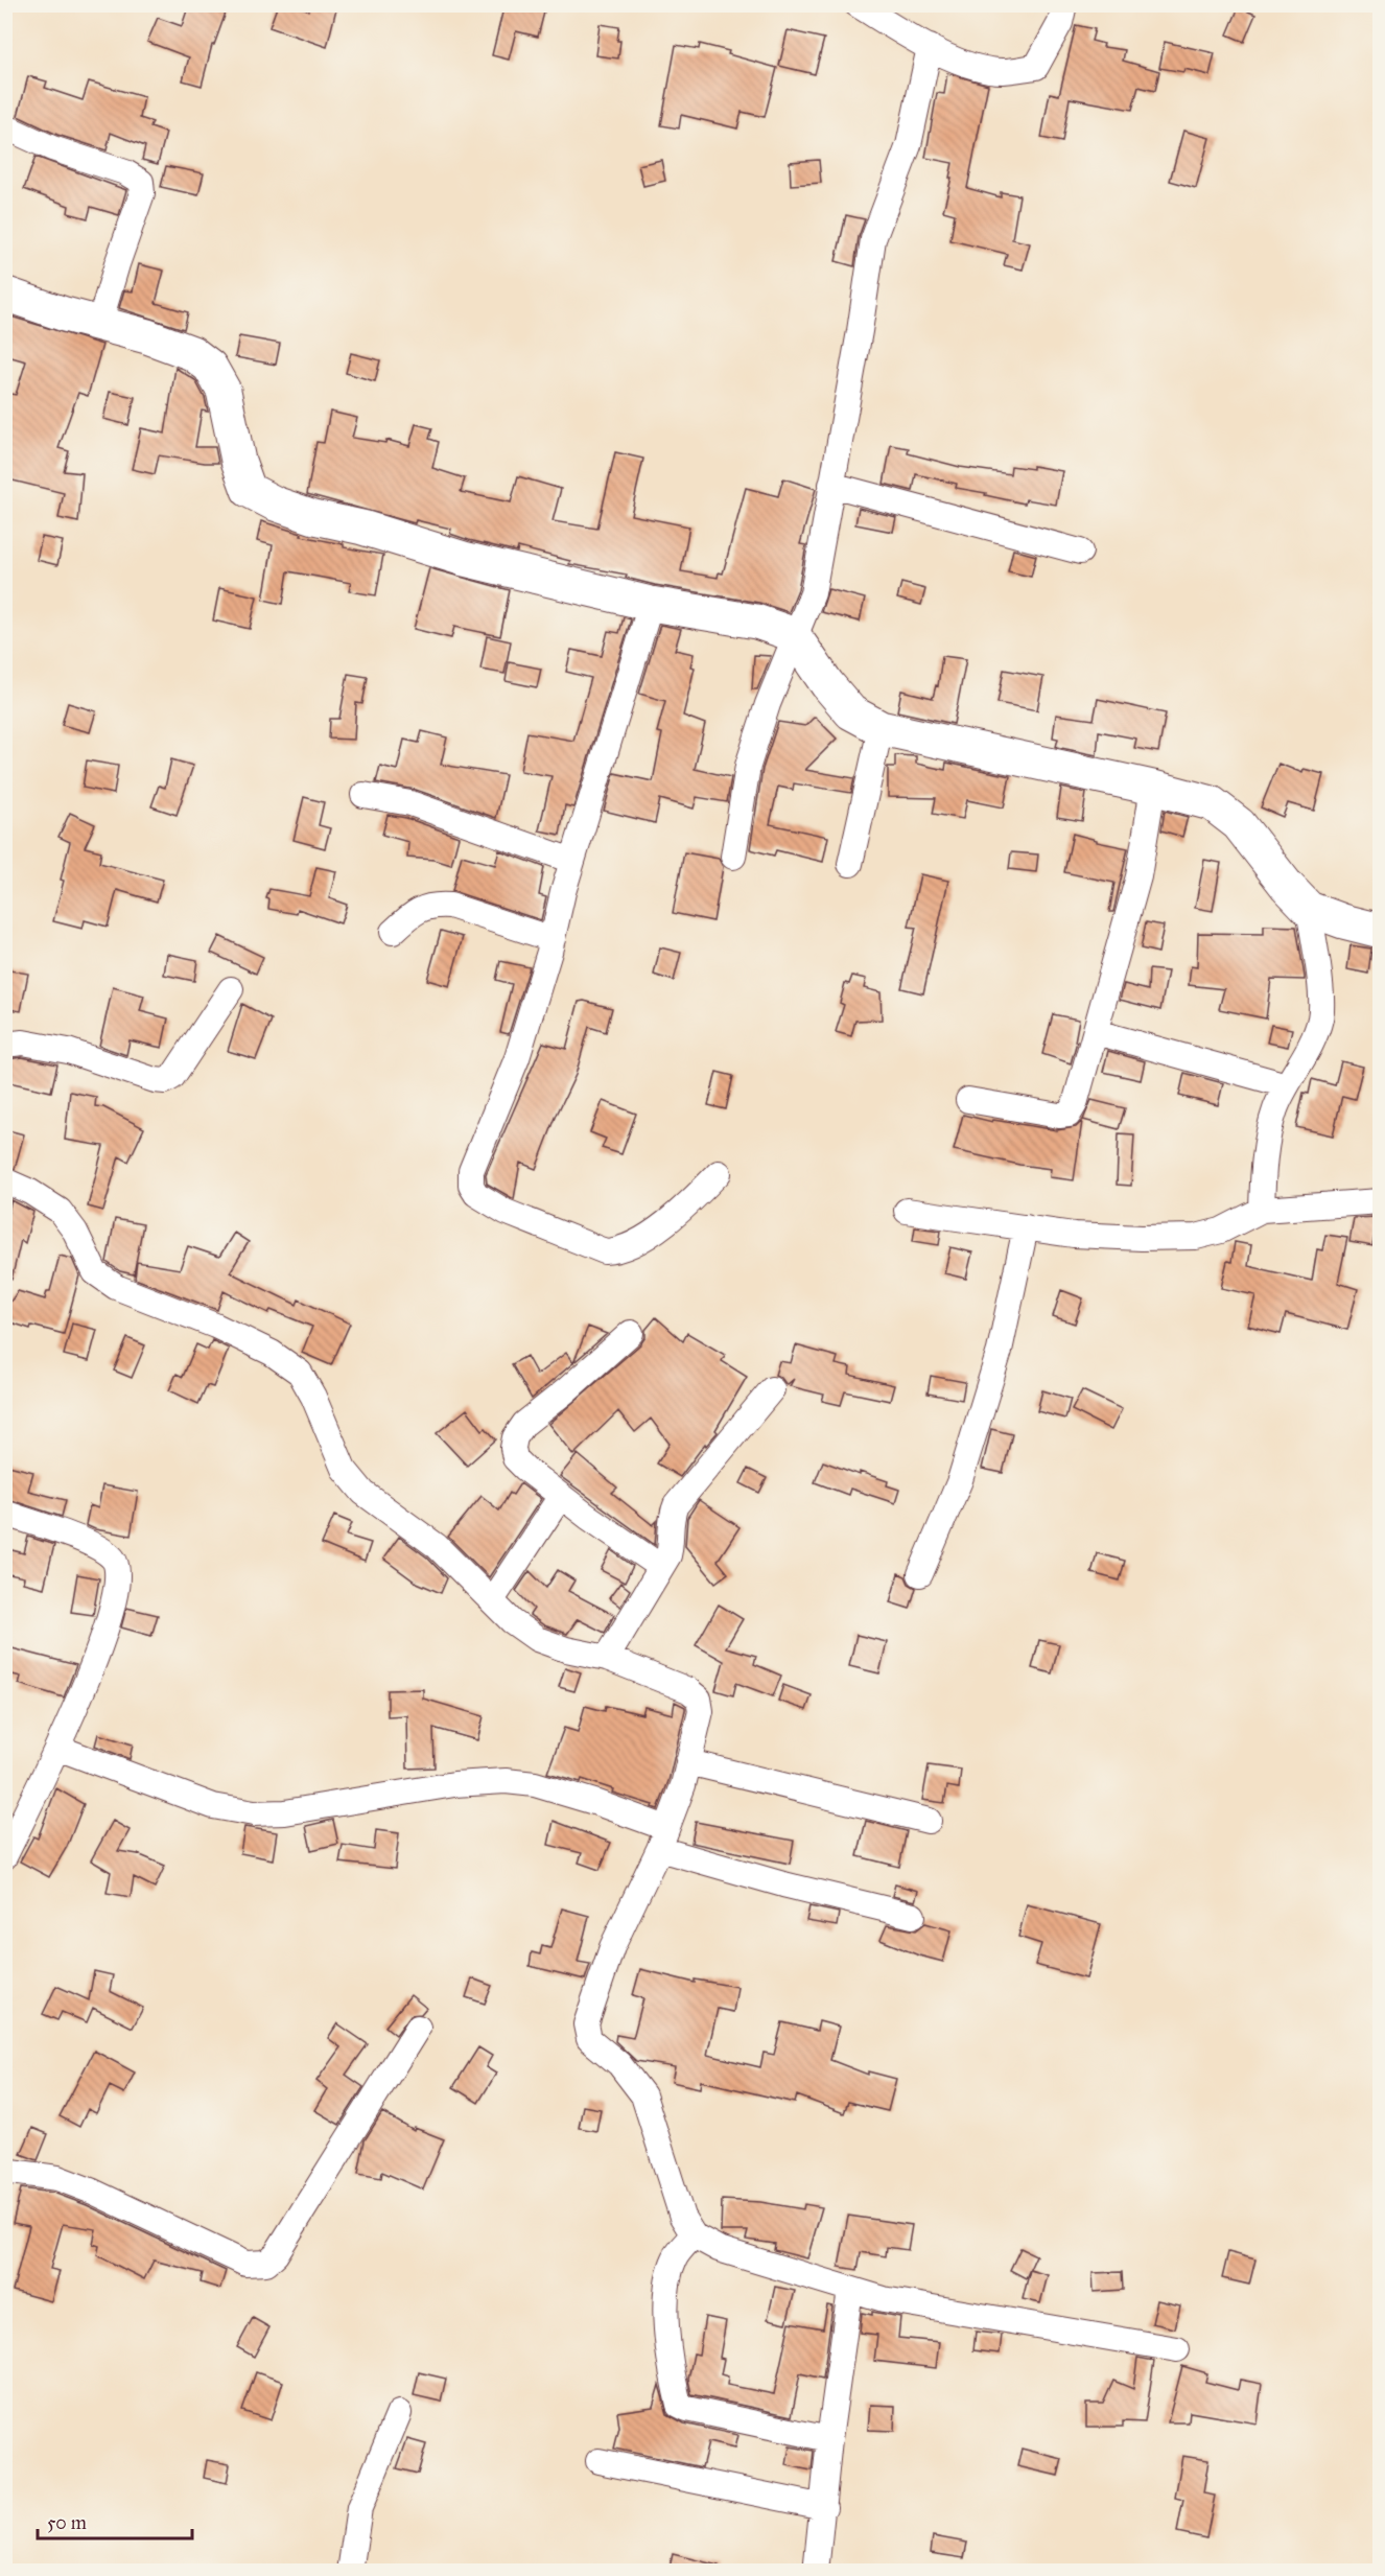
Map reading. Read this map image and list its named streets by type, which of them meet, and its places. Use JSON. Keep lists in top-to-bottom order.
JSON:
{
  "scale_bar": "50 m"
}
